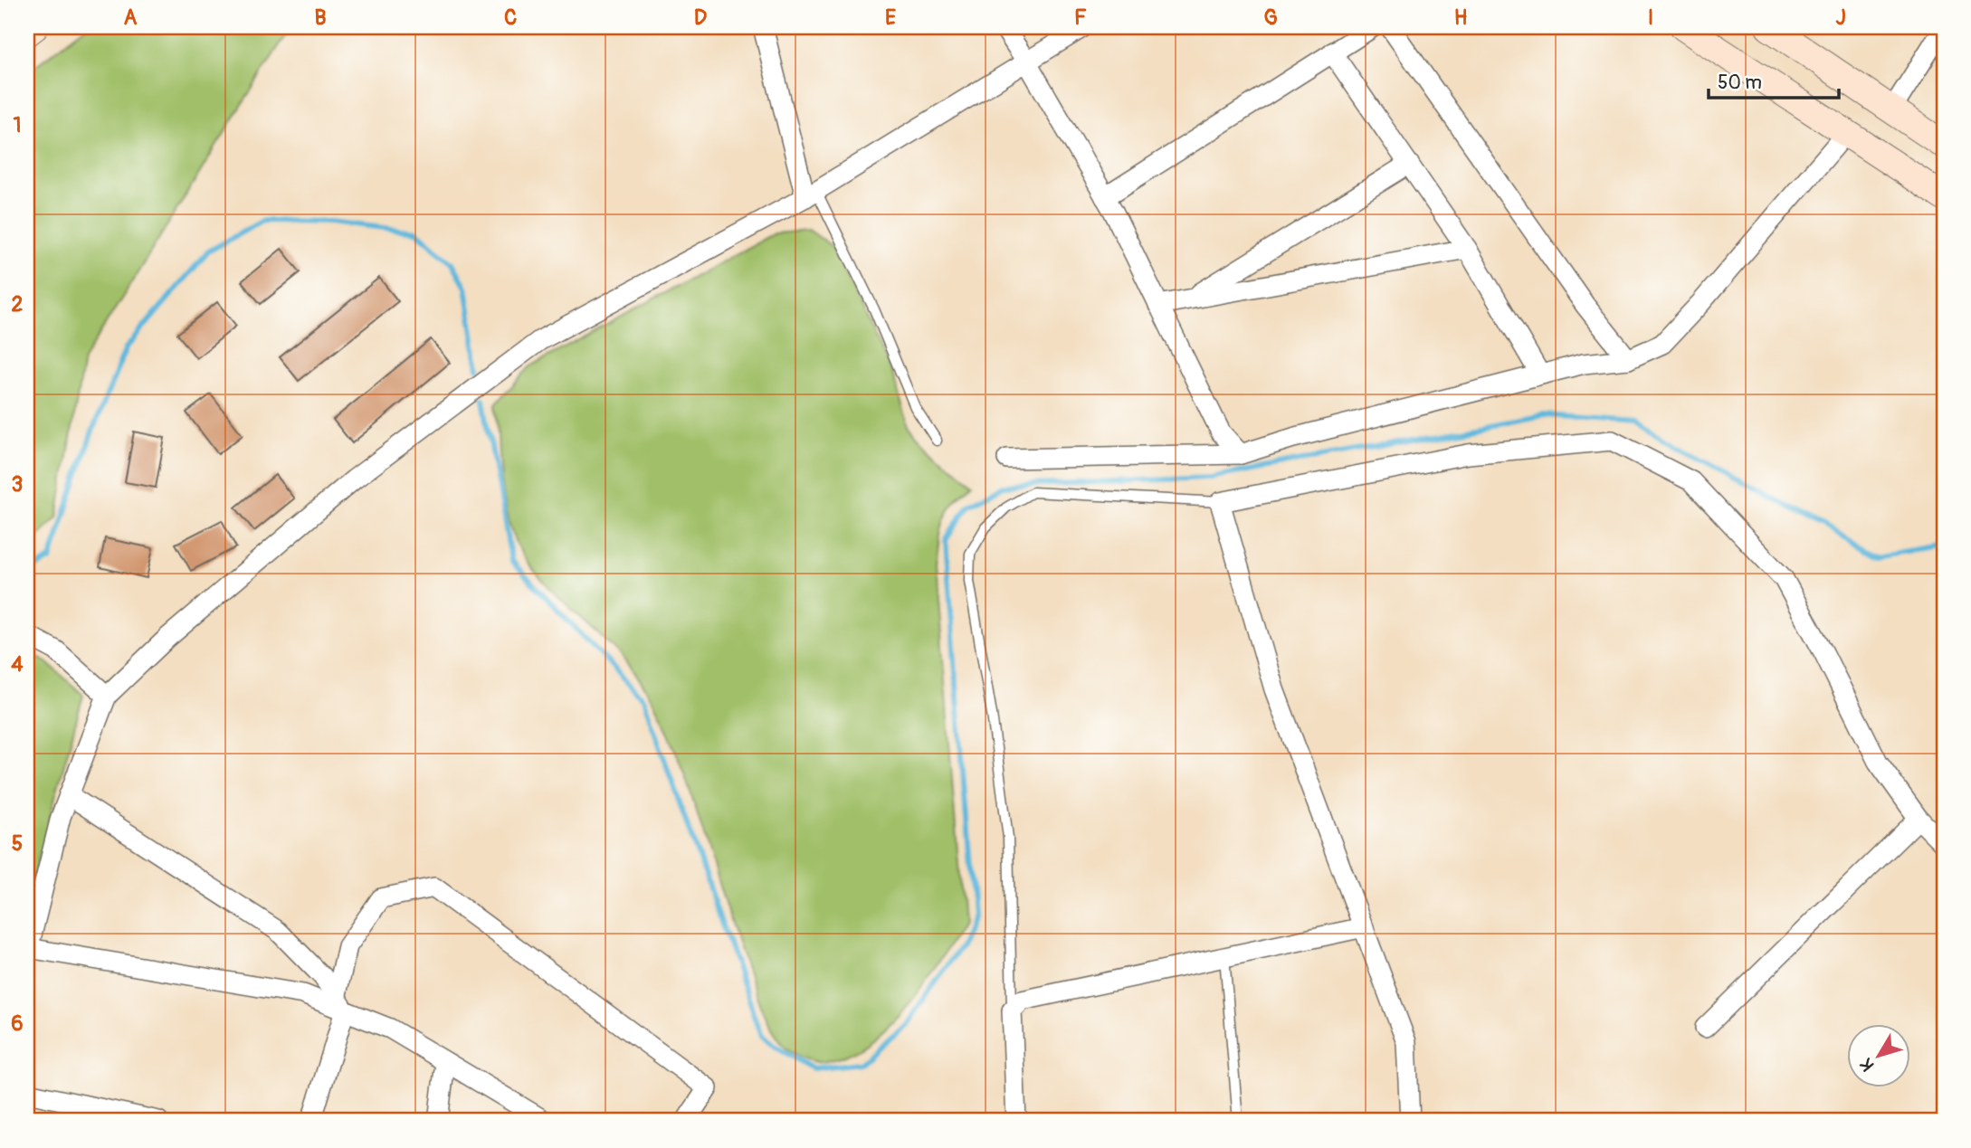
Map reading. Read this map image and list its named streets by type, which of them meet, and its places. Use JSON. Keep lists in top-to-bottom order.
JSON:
{
  "scale_bar": "50 m",
  "north": "bottom left",
  "grid": {
    "columns": [
      "A",
      "B",
      "C",
      "D",
      "E",
      "F",
      "G",
      "H",
      "I",
      "J"
    ],
    "rows": [
      "1",
      "2",
      "3",
      "4",
      "5",
      "6"
    ]
  }
}
